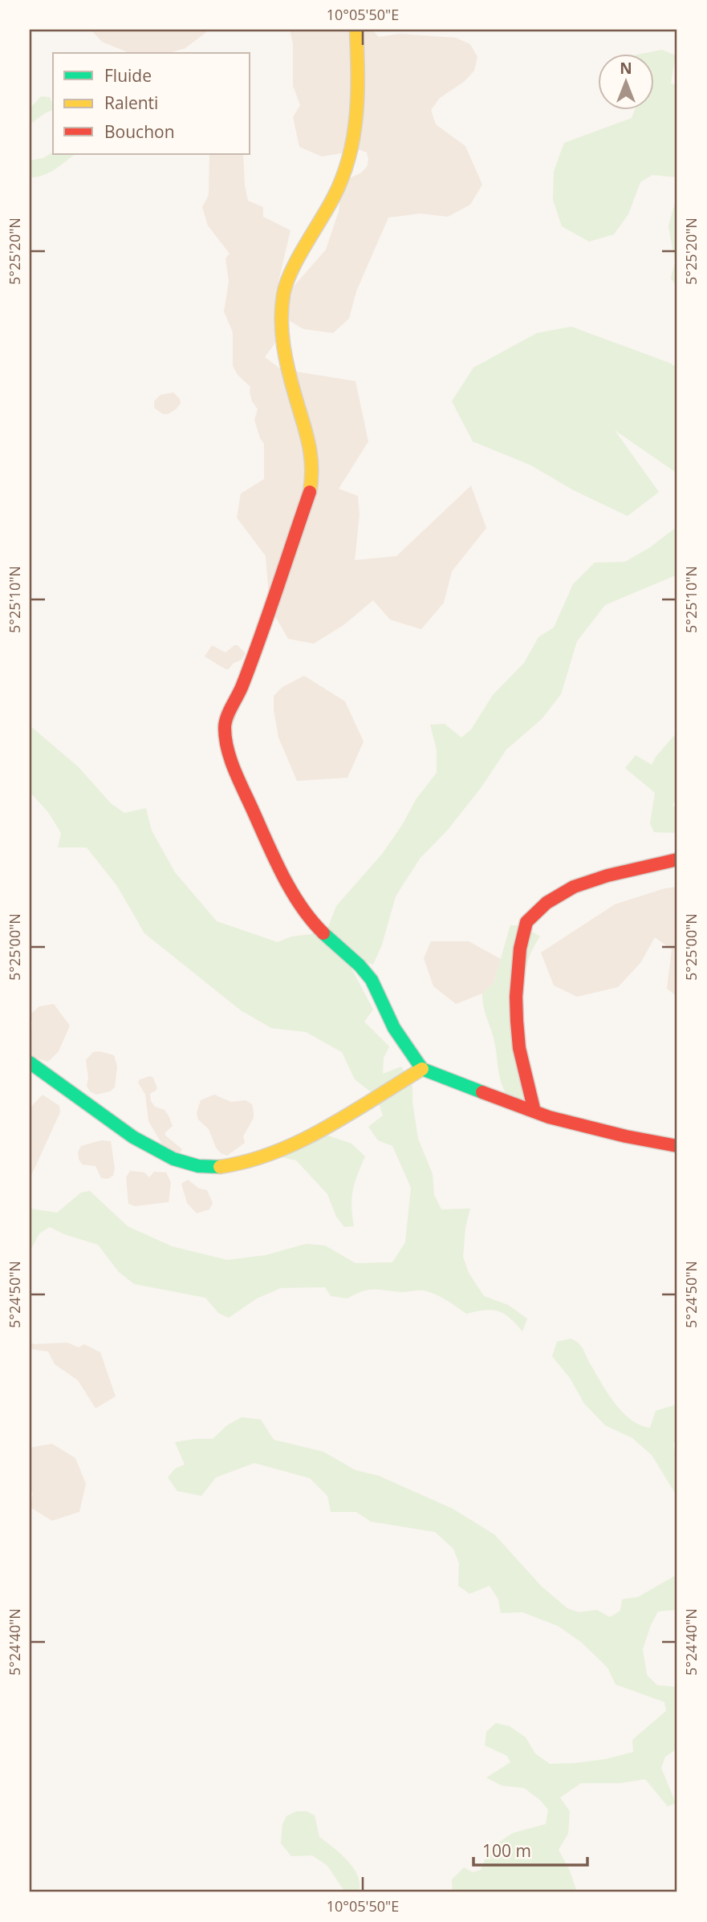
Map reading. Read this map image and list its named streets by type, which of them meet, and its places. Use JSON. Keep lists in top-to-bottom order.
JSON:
{
  "legend": ["Fluide", "Ralenti", "Bouchon"],
  "scale_bar": "100 m",
  "north": "top",
  "coordinates": [
    "10°05'50\"E",
    "5°25'20\"N",
    "5°25'10\"N",
    "5°25'00\"N",
    "5°24'50\"N",
    "5°24'40\"N"
  ]
}
